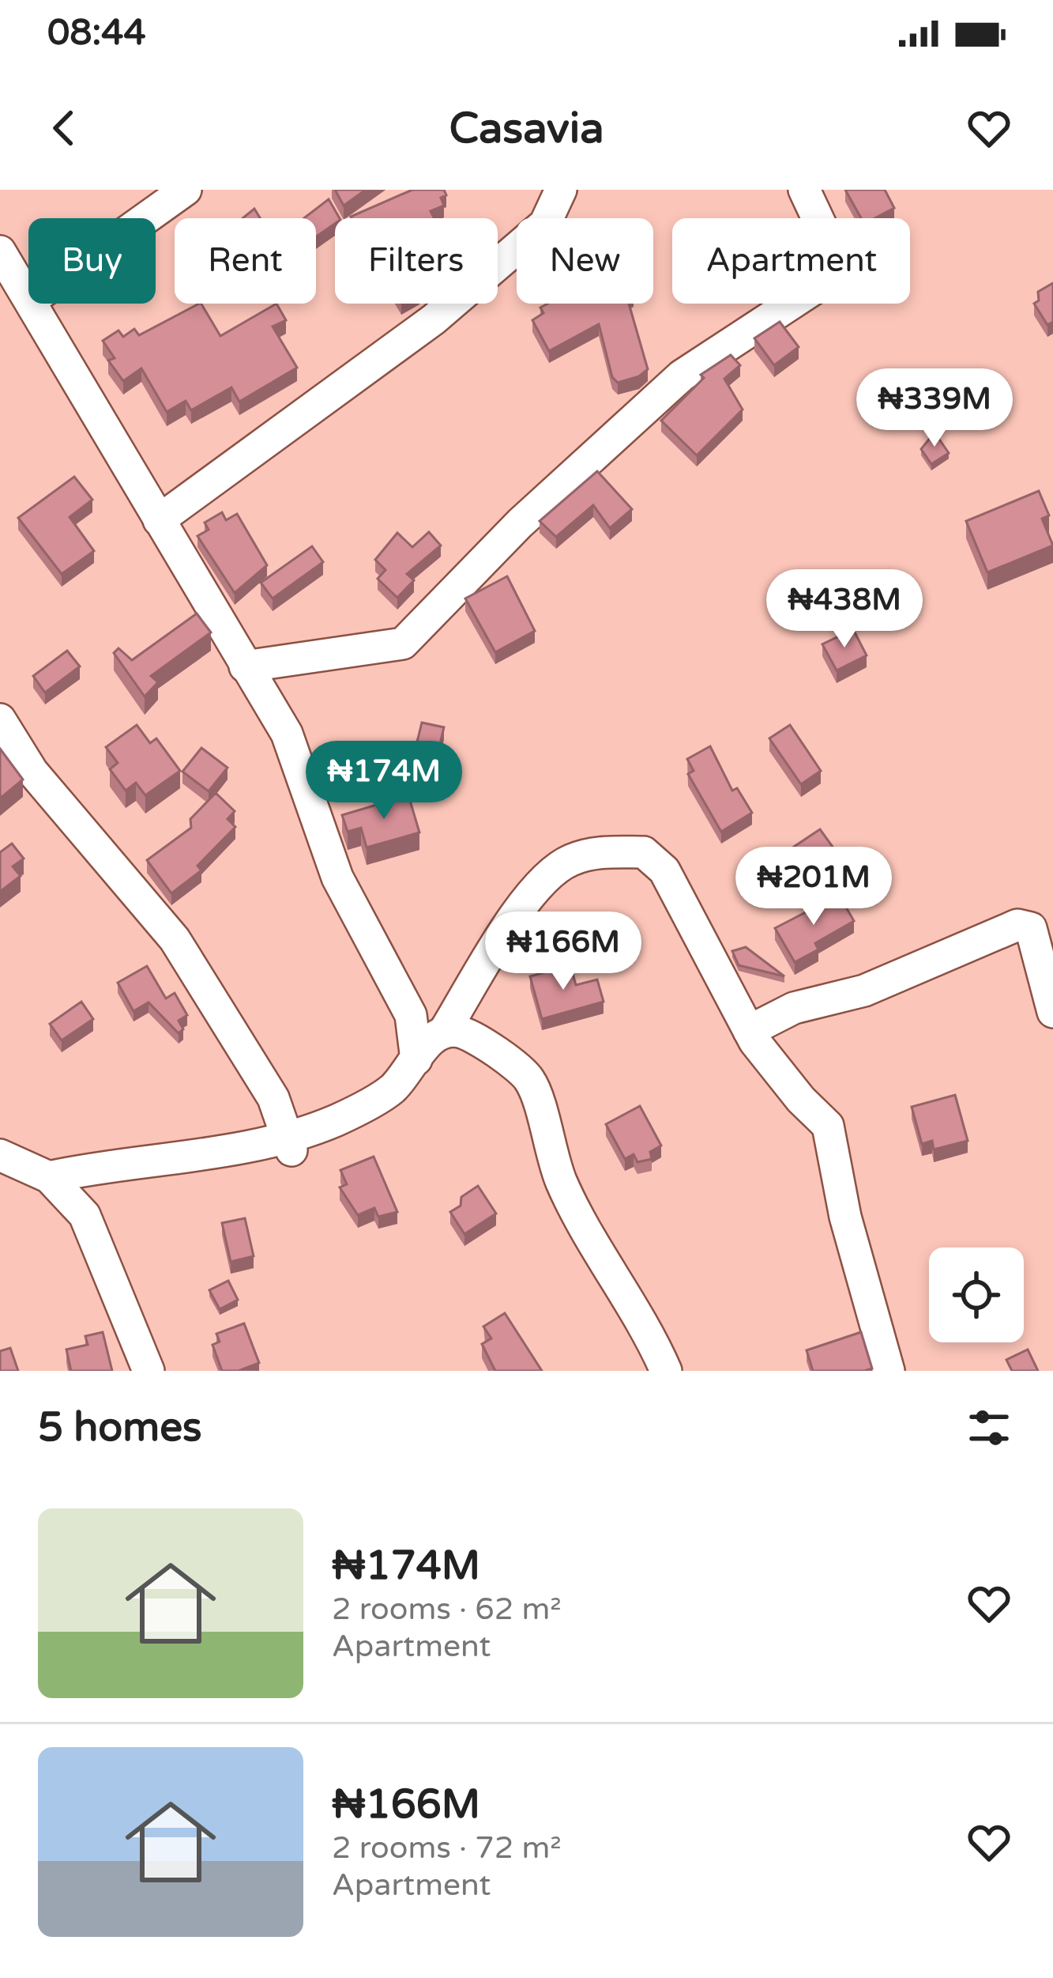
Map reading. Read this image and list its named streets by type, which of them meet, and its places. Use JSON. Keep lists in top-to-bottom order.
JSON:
{
  "page": {
    "status": "08:44",
    "header": "Casavia",
    "chip": [
      "Buy",
      "Rent",
      "Filters",
      "New",
      "Apartment"
    ],
    "price": [
      "₦339M",
      "₦438M",
      "₦174M",
      "₦201M",
      "₦166M"
    ],
    "heading": "5 homes",
    "list": [
      {
        "name": "₦174M",
        "note": "2 rooms · 62 m² · Apartment"
      },
      {
        "name": "₦166M",
        "note": "2 rooms · 72 m² · Apartment"
      }
    ]
  }
}
